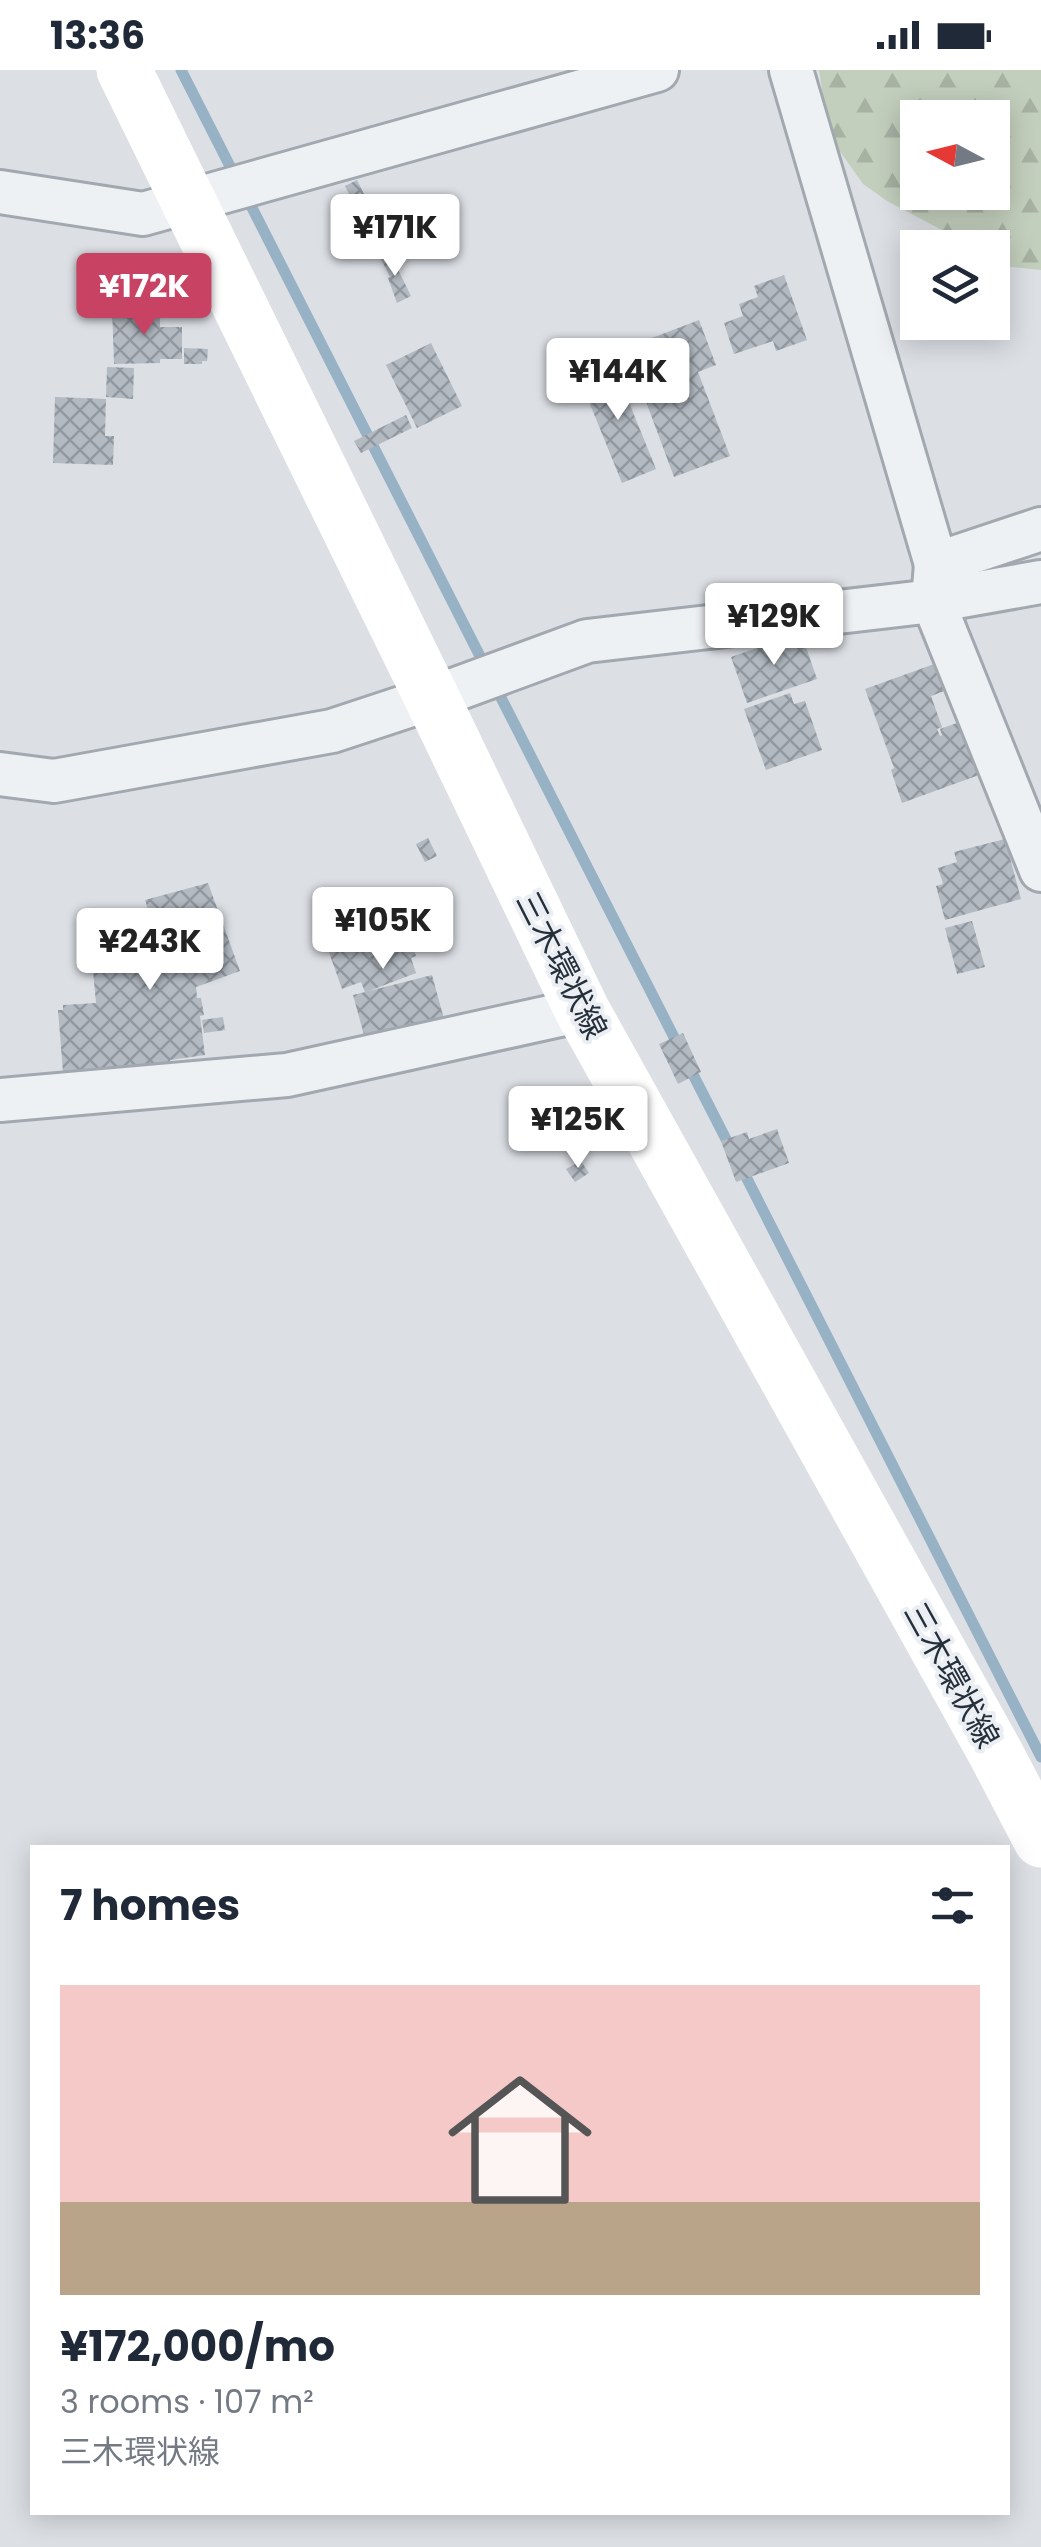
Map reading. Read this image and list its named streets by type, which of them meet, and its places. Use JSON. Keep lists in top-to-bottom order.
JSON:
{
  "streets": {
    "main road": ["三木環状線"]
  },
  "north": "left",
  "page": {
    "status": "13:36",
    "price": [
      "¥171K",
      "¥172K",
      "¥144K",
      "¥129K",
      "¥105K",
      "¥243K",
      "¥125K"
    ],
    "heading": "7 homes",
    "list": [
      {
        "name": "¥172,000/mo",
        "note": "3 rooms · 107 m² · 三木環状線"
      }
    ]
  }
}
